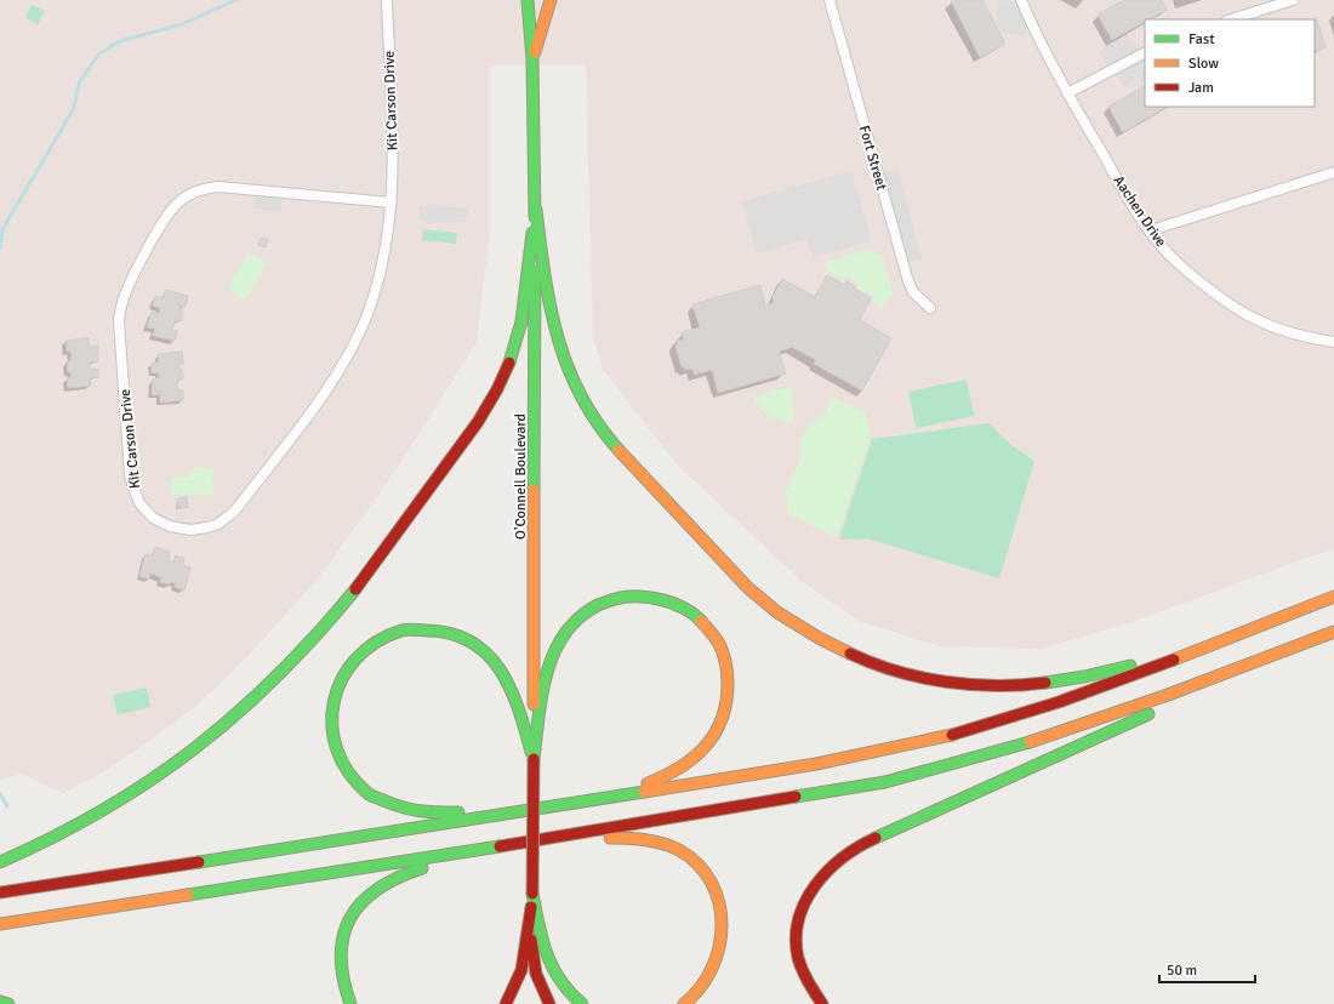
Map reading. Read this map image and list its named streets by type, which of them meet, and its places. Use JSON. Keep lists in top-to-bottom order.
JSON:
{
  "streets": {
    "main road": ["O'Connell Boulevard"],
    "street": ["Kit Carson Drive", "Fort Street", "Aachen Drive"]
  },
  "legend": ["Fast", "Slow", "Jam"],
  "scale_bar": "50 m"
}
